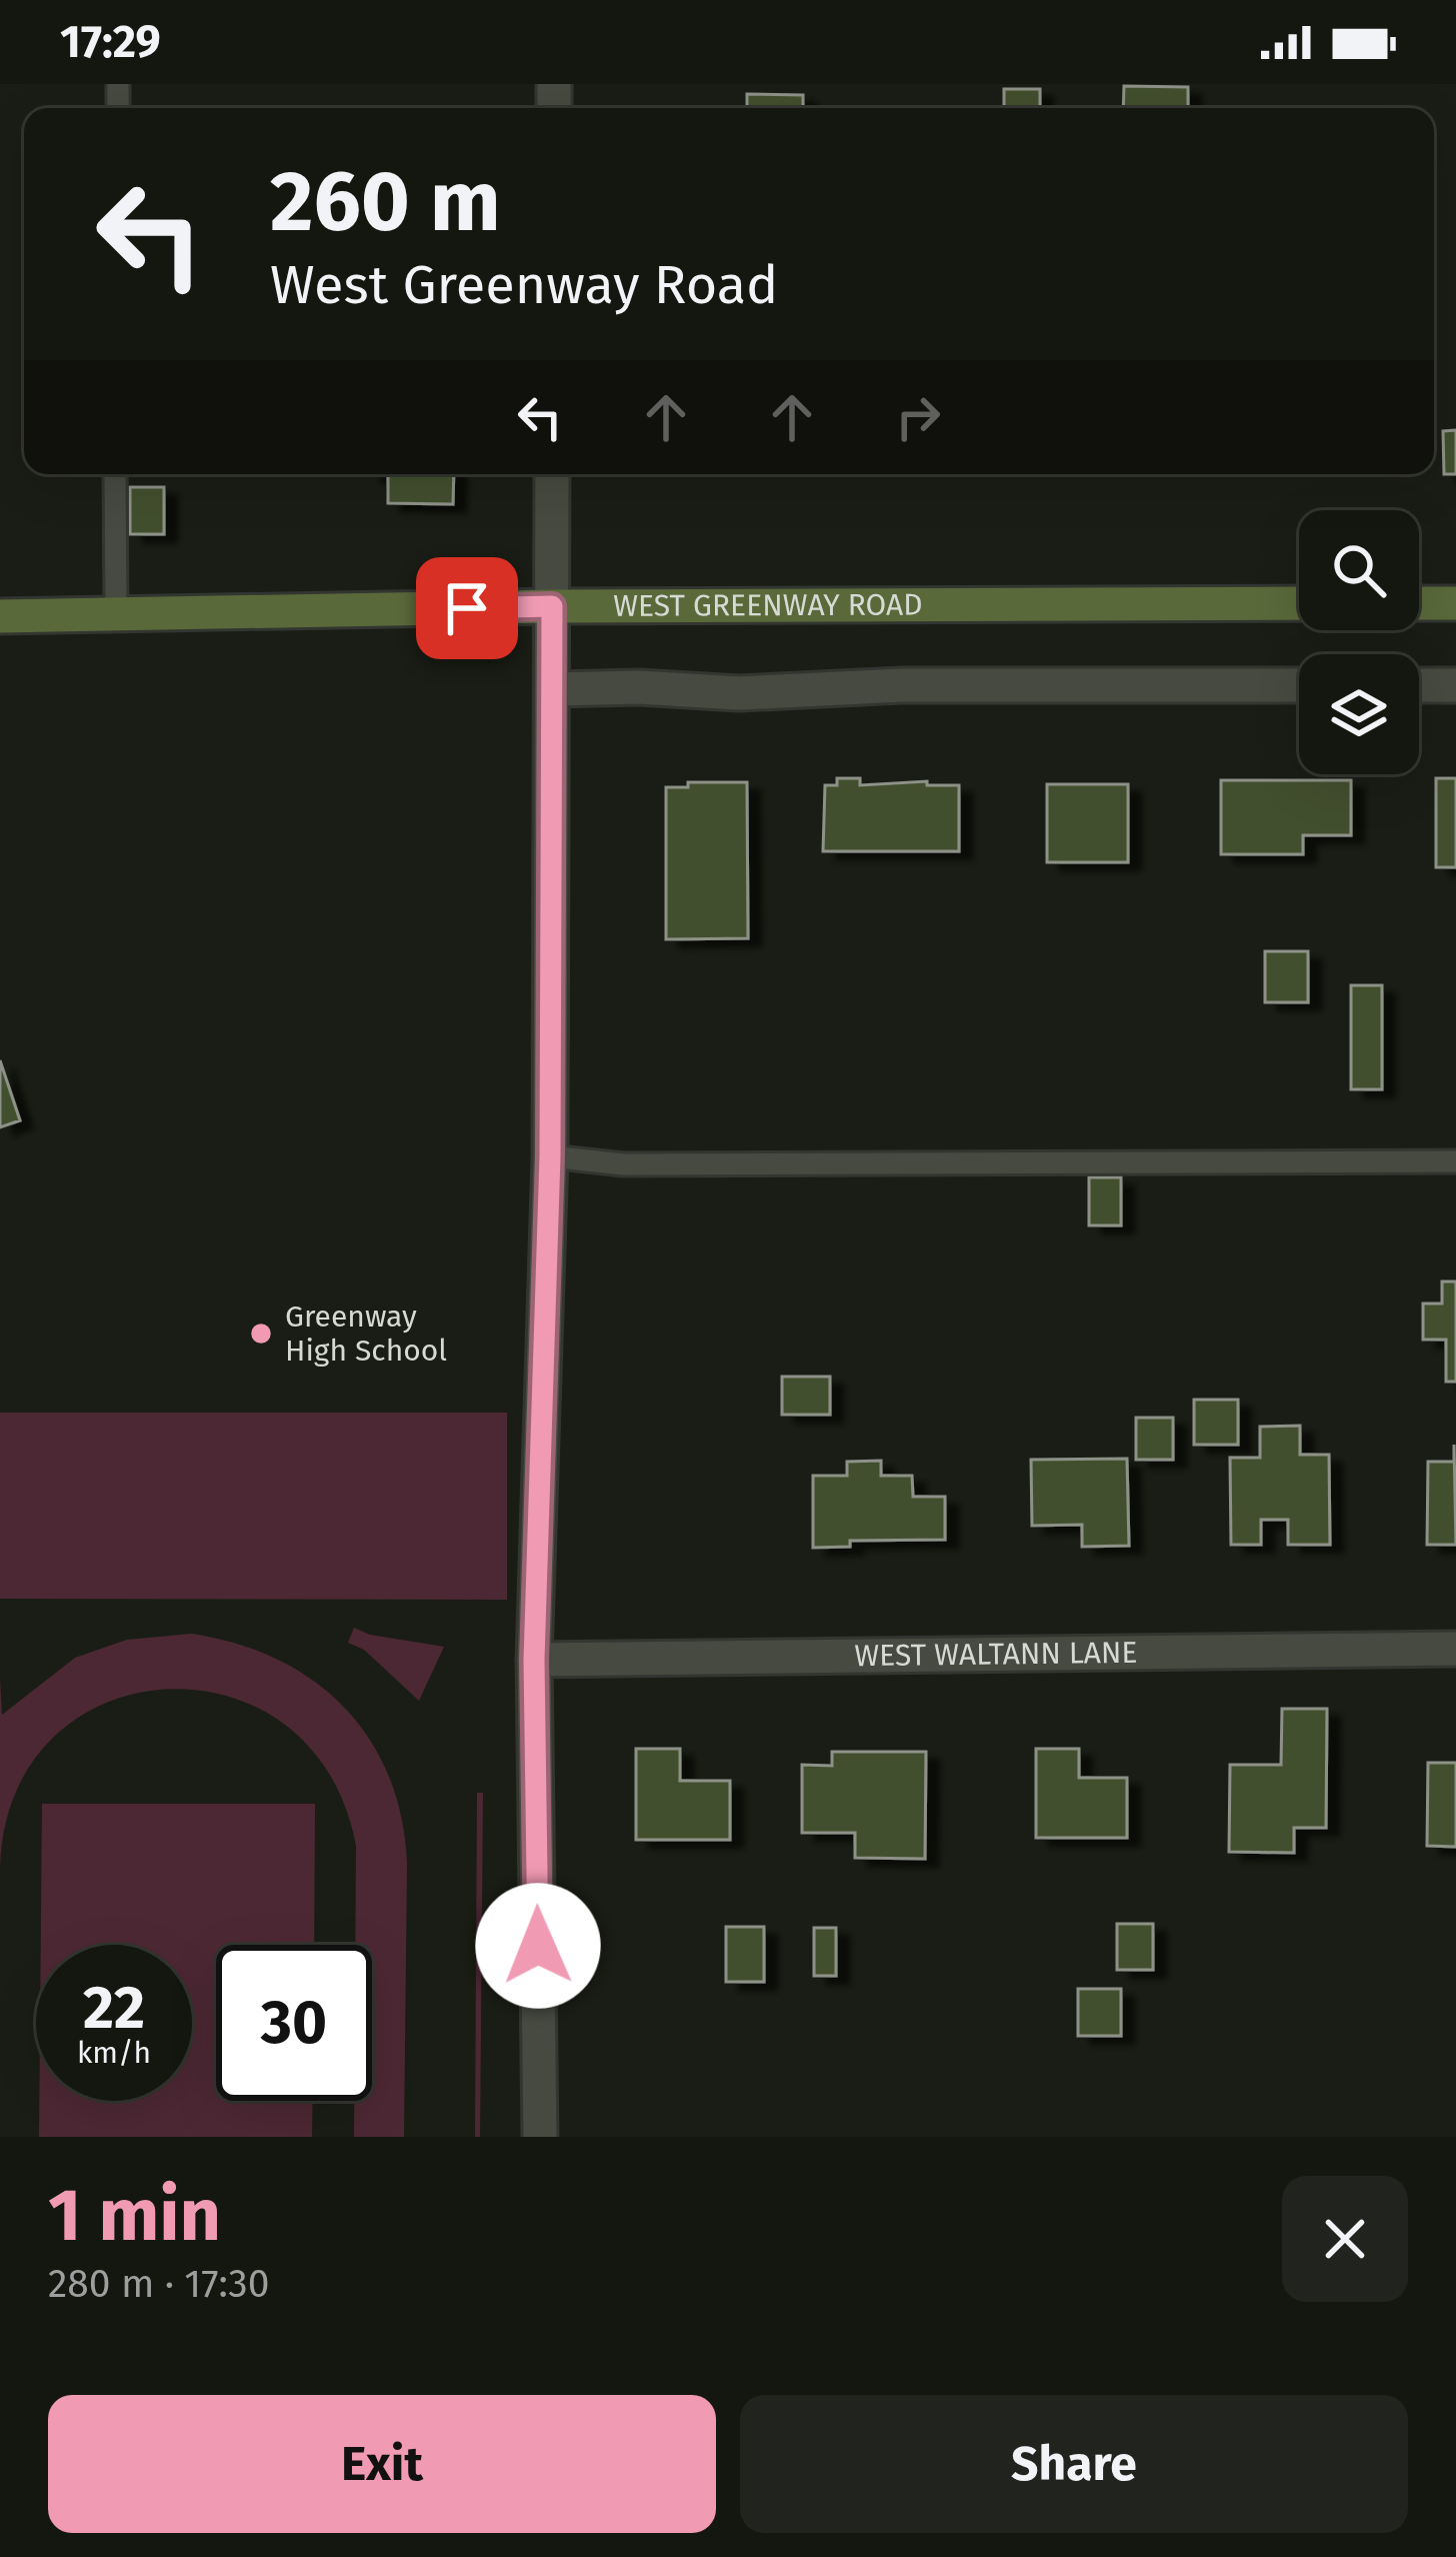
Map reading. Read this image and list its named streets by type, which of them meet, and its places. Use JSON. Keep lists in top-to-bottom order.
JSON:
{
  "streets": {
    "main road": ["WEST GREENWAY ROAD"],
    "street": ["WEST WALTANN LANE"]
  },
  "places": ["Greenway High School"],
  "page": {
    "status": "17:29",
    "turn": ["260 m", "West Greenway Road"],
    "speed": "22 km/h",
    "limit": "30",
    "heading": ["1 min", "280 m · 17:30"],
    "buttons": ["Exit", "Share"]
  }
}
